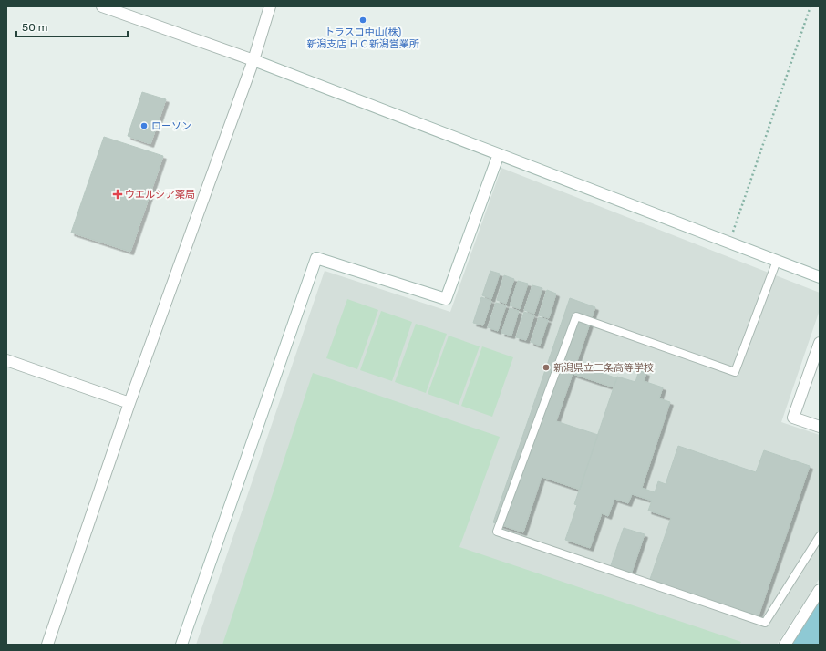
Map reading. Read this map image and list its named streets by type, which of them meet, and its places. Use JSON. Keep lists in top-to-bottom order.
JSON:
{
  "places": {
    "other": ["トラスコ中山(株) 新潟支店 ＨＣ新潟営業所", "ローソン", "新潟県立三条高等学校"],
    "health": ["ウエルシア薬局"]
  },
  "scale_bar": "50 m"
}
